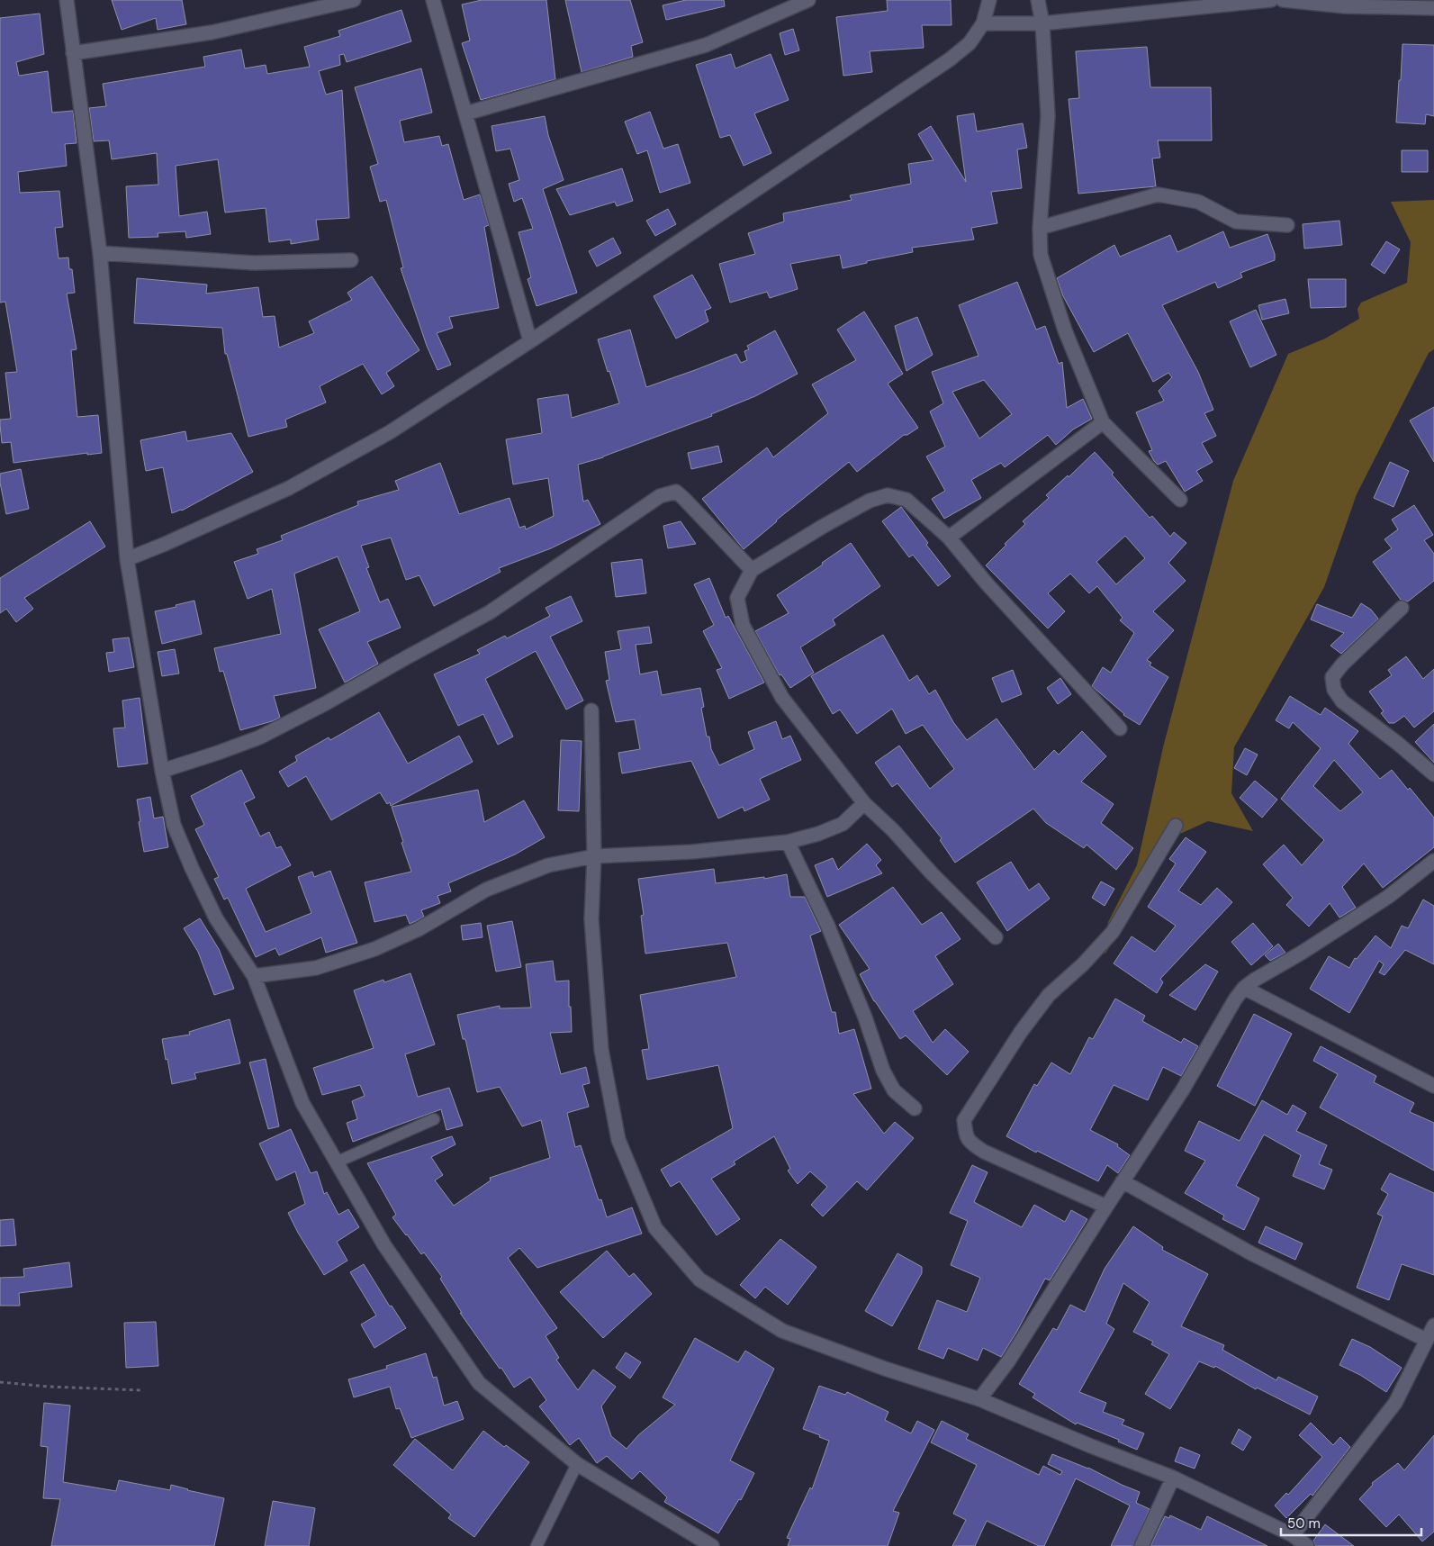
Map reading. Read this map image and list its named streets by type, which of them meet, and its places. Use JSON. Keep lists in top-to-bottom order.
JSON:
{
  "scale_bar": "50 m"
}
